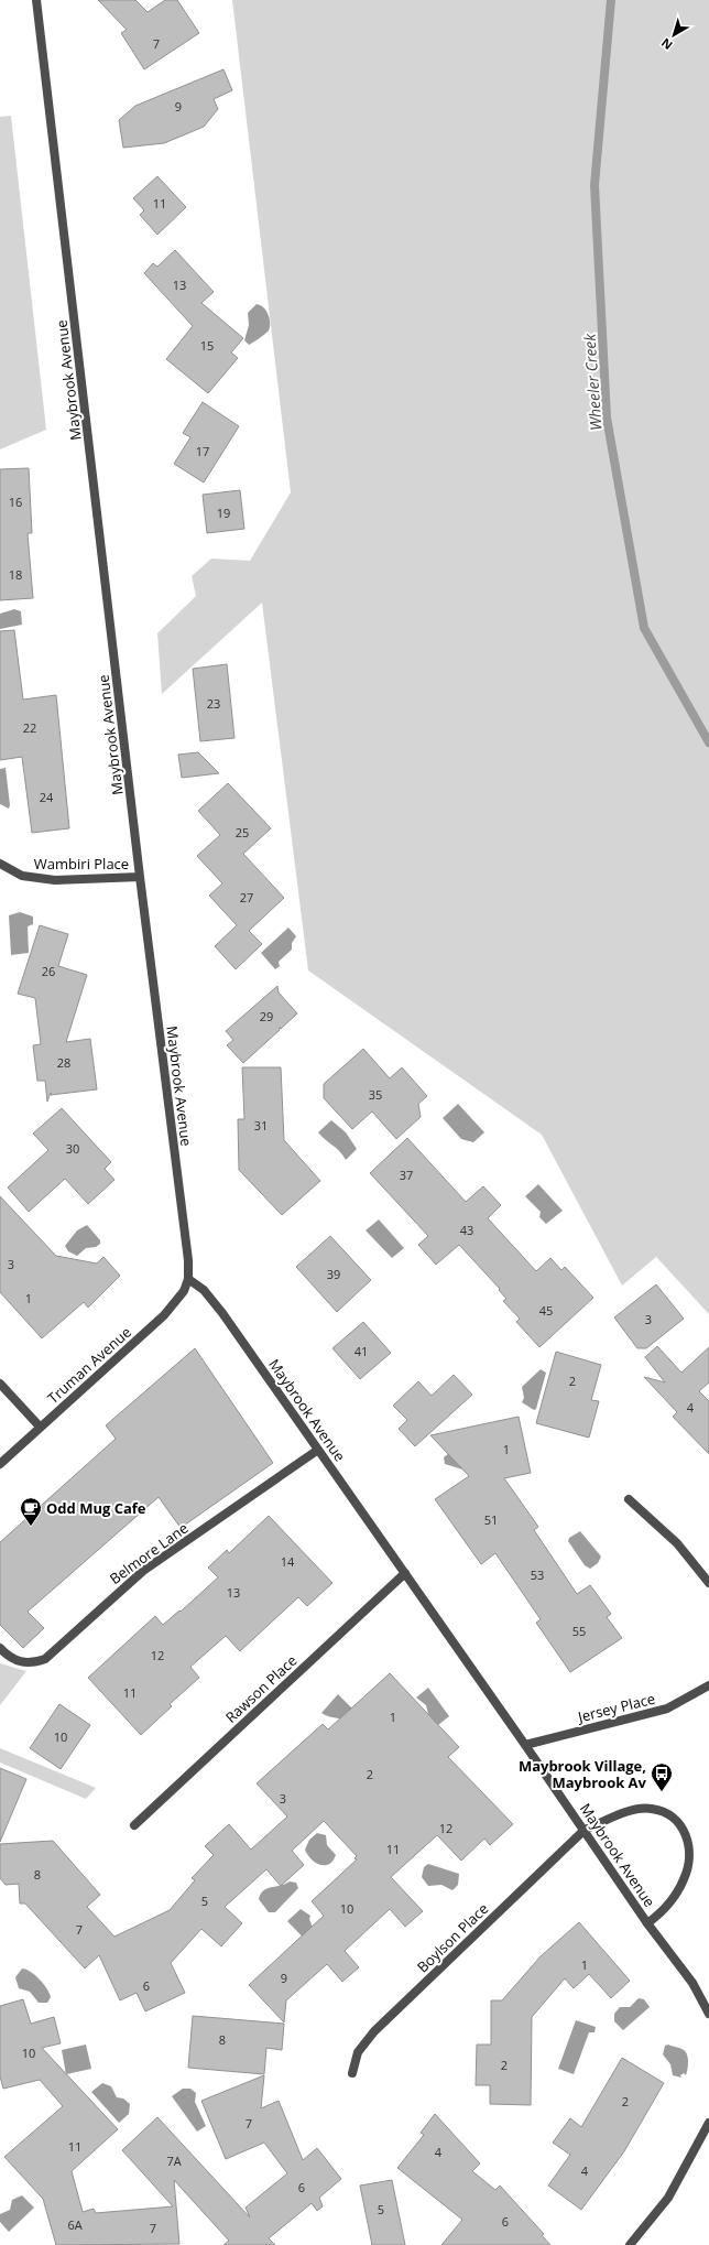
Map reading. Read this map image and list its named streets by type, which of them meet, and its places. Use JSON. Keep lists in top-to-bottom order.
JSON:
{
  "streets": {
    "street": [
      "Maybrook Avenue",
      "Wambiri Place",
      "Truman Avenue",
      "Belmore Lane",
      "Rawson Place",
      "Jersey Place",
      "Boylson Place"
    ]
  },
  "crossings": [
    ["Maybrook Avenue", "Wambiri Place"],
    ["Maybrook Avenue", "Truman Avenue"],
    ["Maybrook Avenue", "Belmore Lane"],
    ["Maybrook Avenue", "Rawson Place"],
    ["Maybrook Avenue", "Jersey Place"],
    ["Maybrook Avenue", "Boylson Place"]
  ],
  "water": ["Wheeler Creek"],
  "places": {
    "cafe": ["Odd Mug Cafe"],
    "bus stop": ["Maybrook Village, Maybrook Av"]
  },
  "house_numbers": [
    "7",
    "9",
    "11",
    "13",
    "15",
    "17",
    "16",
    "19",
    "18",
    "23",
    "22",
    "24",
    "25",
    "27",
    "26",
    "29",
    "28",
    "35",
    "31",
    "30",
    "37",
    "43",
    "3",
    "39",
    "1",
    "45",
    "3",
    "41",
    "2",
    "4",
    "1",
    "51",
    "14",
    "53",
    "13",
    "55",
    "12",
    "11",
    "1",
    "10",
    "2",
    "3",
    "12",
    "11",
    "8",
    "5",
    "10",
    "7",
    "1",
    "9",
    "6",
    "8",
    "10",
    "2",
    "2",
    "7",
    "11",
    "4",
    "7A",
    "4",
    "6",
    "5",
    "6",
    "6A",
    "7"
  ],
  "north": "bottom left"
}
